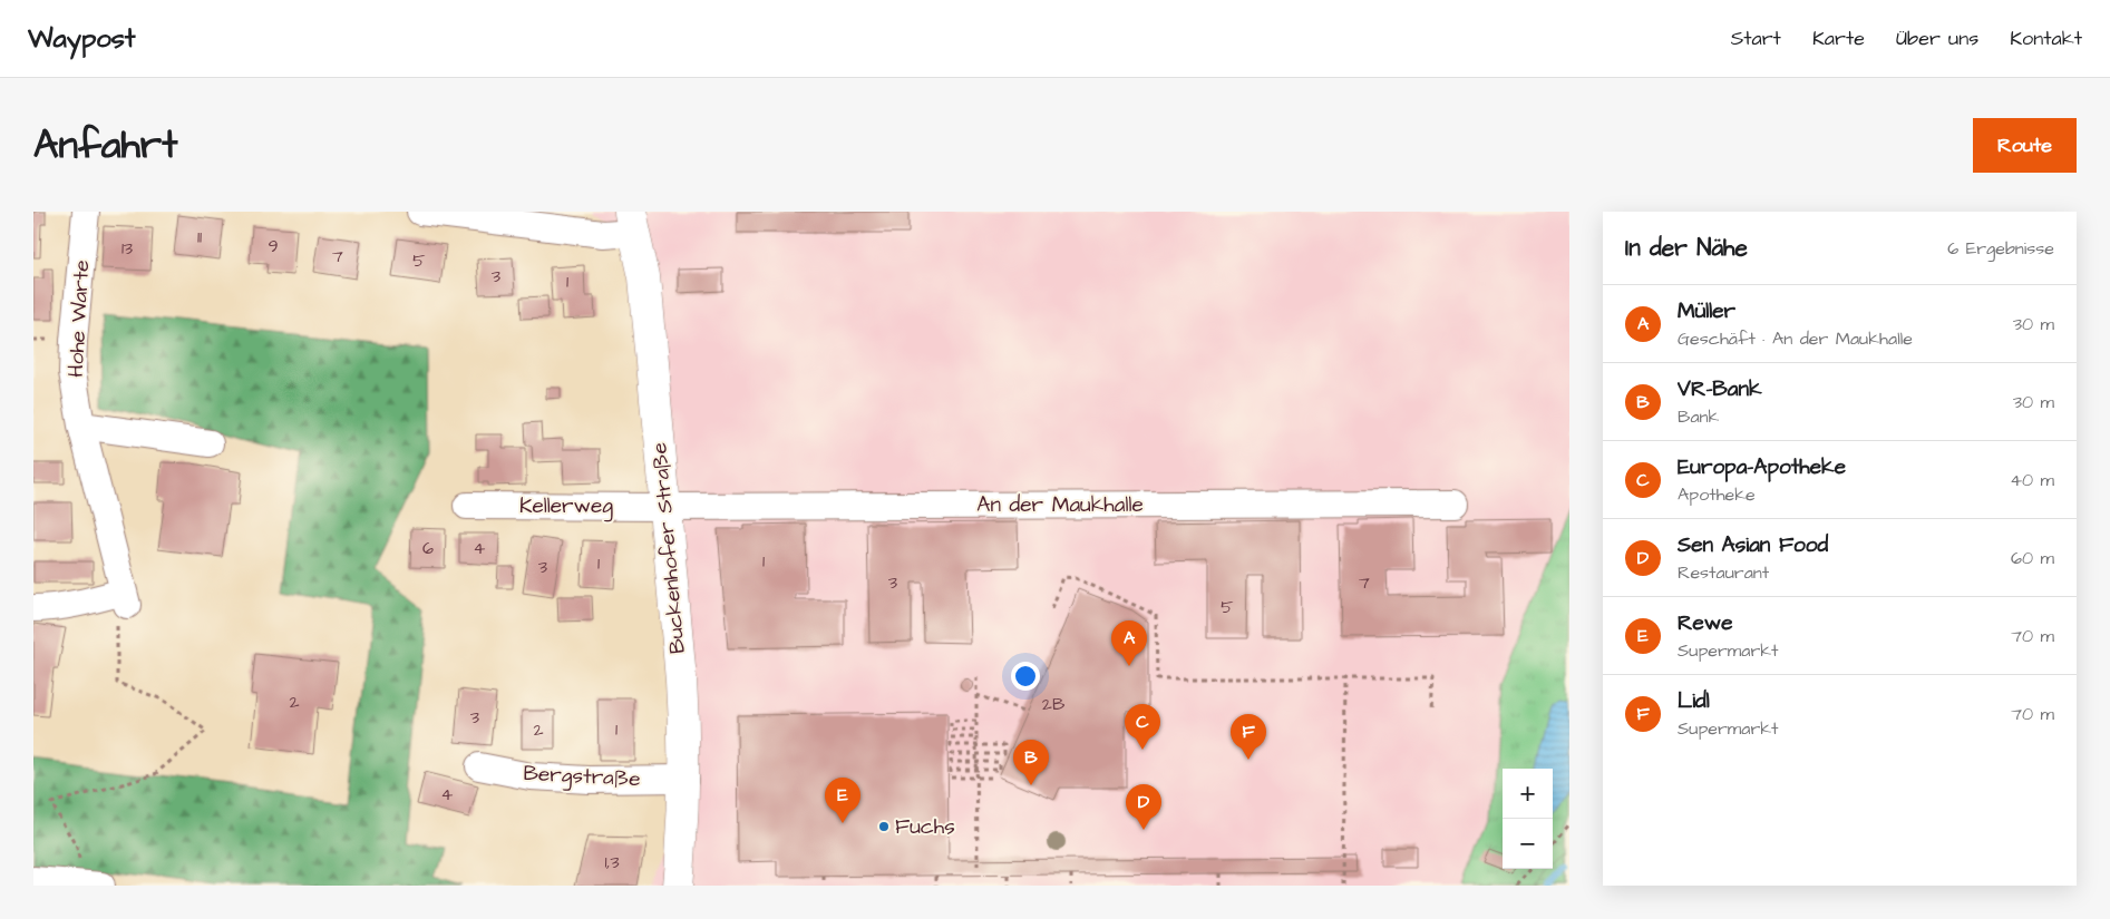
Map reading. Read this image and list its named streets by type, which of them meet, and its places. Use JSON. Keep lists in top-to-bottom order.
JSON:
{
  "streets": {
    "street": [
      "Hohe Warte",
      "An der Maukhalle",
      "Kellerweg",
      "Buckenhofer Straße",
      "Bergstraße"
    ]
  },
  "crossings": [
    ["An der Maukhalle", "Kellerweg"],
    ["An der Maukhalle", "Buckenhofer Straße"],
    ["Kellerweg", "Buckenhofer Straße"],
    ["Buckenhofer Straße", "Bergstraße"]
  ],
  "places": ["Fuchs"],
  "house_numbers": [
    "11",
    "9",
    "13",
    "7",
    "5",
    "3",
    "1",
    "6",
    "4",
    "1",
    "1",
    "3",
    "3",
    "7",
    "5",
    "2",
    "2B",
    "3",
    "2",
    "1",
    "4",
    "1,3"
  ],
  "page": {
    "header": "Waypost",
    "nav": [
      "Start",
      "Karte",
      "Über uns",
      "Kontakt"
    ],
    "title": "Anfahrt",
    "buttons": "Route",
    "heading": ["In der Nähe", "6 Ergebnisse"],
    "list": [
      {
        "mark": "A",
        "name": "Müller",
        "note": "Geschäft · An der Maukhalle",
        "value": "30 m"
      },
      {
        "mark": "B",
        "name": "VR-Bank",
        "note": "Bank",
        "value": "30 m"
      },
      {
        "mark": "C",
        "name": "Europa-Apotheke",
        "note": "Apotheke",
        "value": "40 m"
      },
      {
        "mark": "D",
        "name": "Sen Asian Food",
        "note": "Restaurant",
        "value": "60 m"
      },
      {
        "mark": "E",
        "name": "Rewe",
        "note": "Supermarkt",
        "value": "70 m"
      },
      {
        "mark": "F",
        "name": "Lidl",
        "note": "Supermarkt",
        "value": "70 m"
      }
    ],
    "pins": [
      "A",
      "C",
      "F",
      "B",
      "E",
      "D"
    ],
    "map_buttons": ["+", "−"]
  }
}
